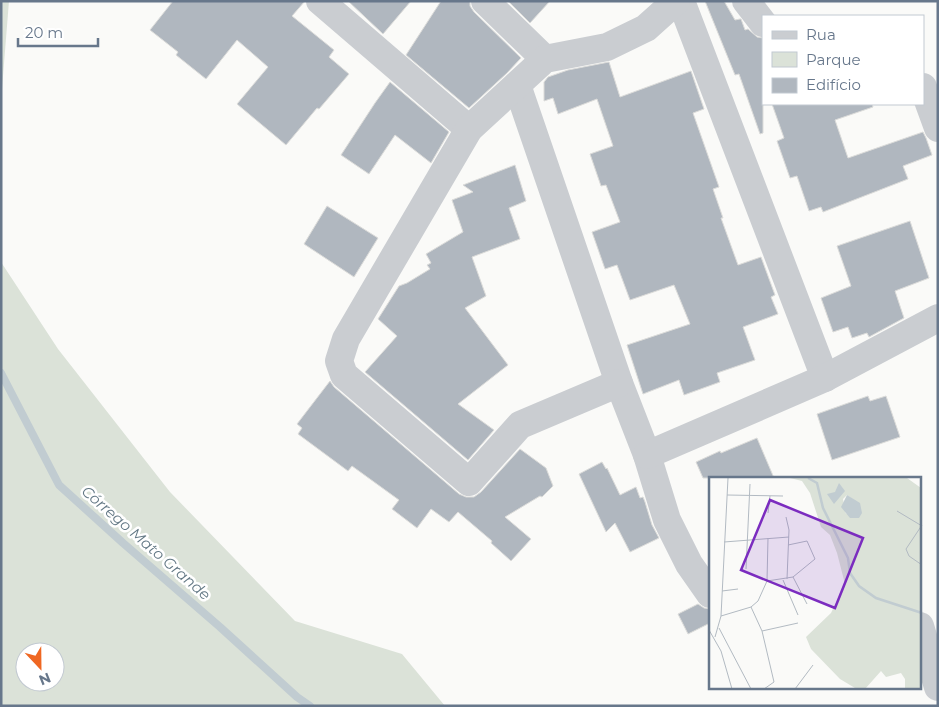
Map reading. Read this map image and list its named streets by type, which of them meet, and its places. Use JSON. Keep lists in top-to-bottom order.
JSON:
{
  "water": ["Córrego Mato Grande"],
  "legend": ["Rua", "Parque", "Edifício"],
  "scale_bar": "20 m",
  "north": "bottom"
}
